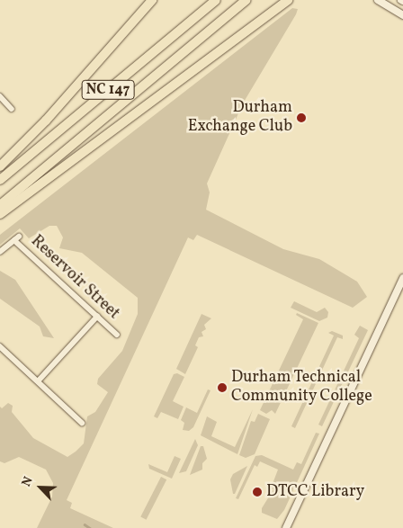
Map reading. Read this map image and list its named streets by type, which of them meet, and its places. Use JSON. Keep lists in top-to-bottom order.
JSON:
{
  "streets": {
    "highway": ["NC 147"],
    "street": ["Reservoir Street"]
  },
  "places": ["Durham Exchange Club", "Durham Technical Community College", "DTCC Library"],
  "north": "top left"
}
